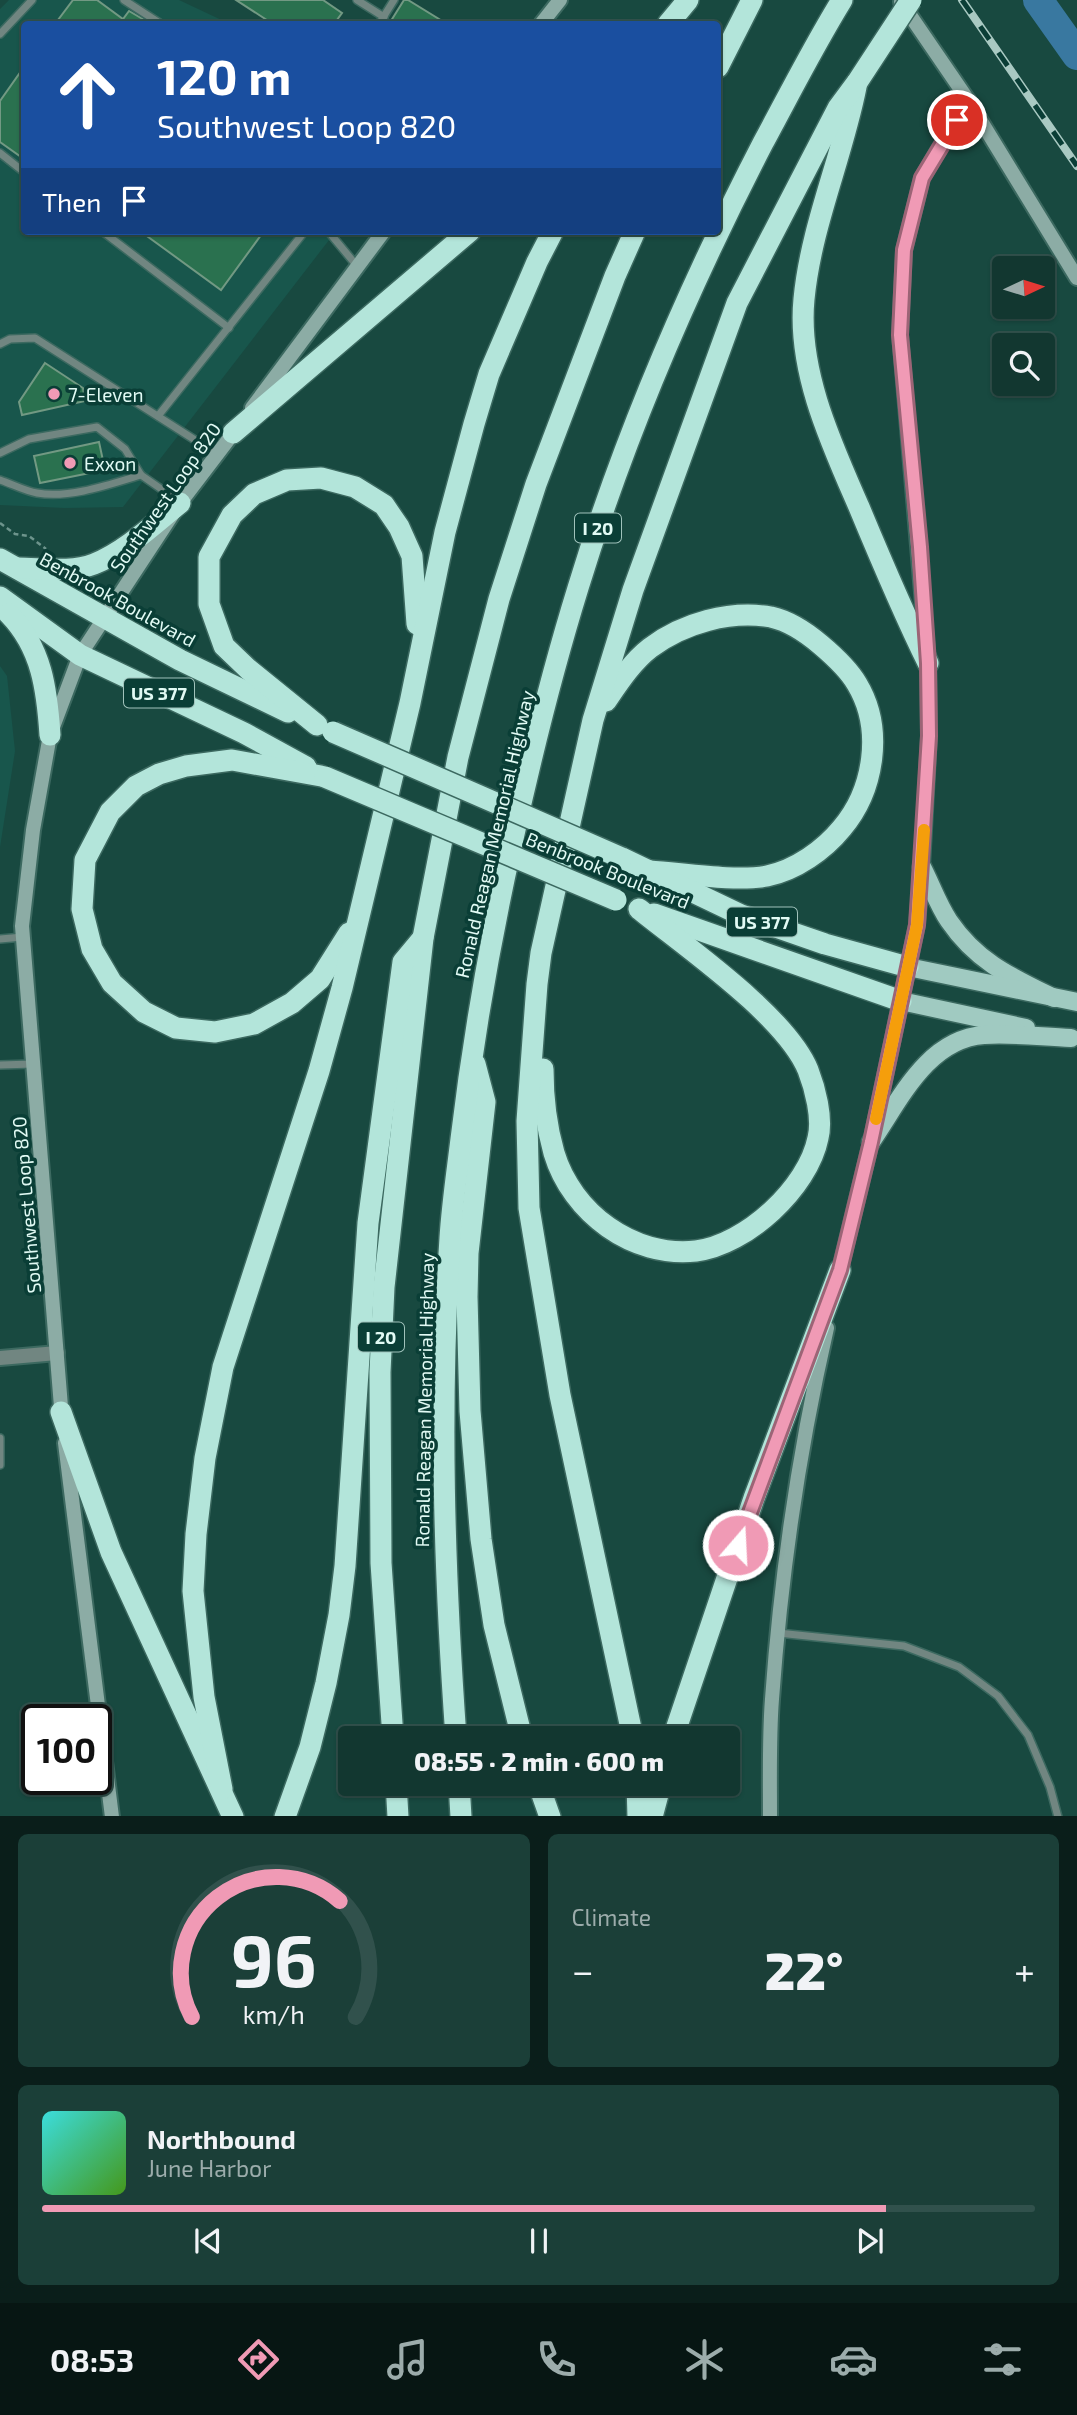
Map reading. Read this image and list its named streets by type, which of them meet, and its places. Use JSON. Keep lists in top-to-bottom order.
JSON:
{
  "streets": {
    "highway": [
      "I 20",
      "Benbrook Boulevard",
      "US 377",
      "Ronald Reagan Memorial Highway"
    ],
    "main road": ["Southwest Loop 820"]
  },
  "crossings": [
    ["Southwest Loop 820", "Benbrook Boulevard"]
  ],
  "places": ["7-Eleven", "Exxon"],
  "north": "right",
  "page": {
    "turn": ["120 m", "Southwest Loop 820"],
    "then": "Then",
    "limit": "100",
    "trip": "08:55 · 2 min · 600 m",
    "tile": "Climate",
    "heat": ["−", "22°", "+"],
    "song": ["Northbound", "June Harbor"],
    "tabs": "08:53",
    "gauge": ["96", "km/h"]
  }
}
